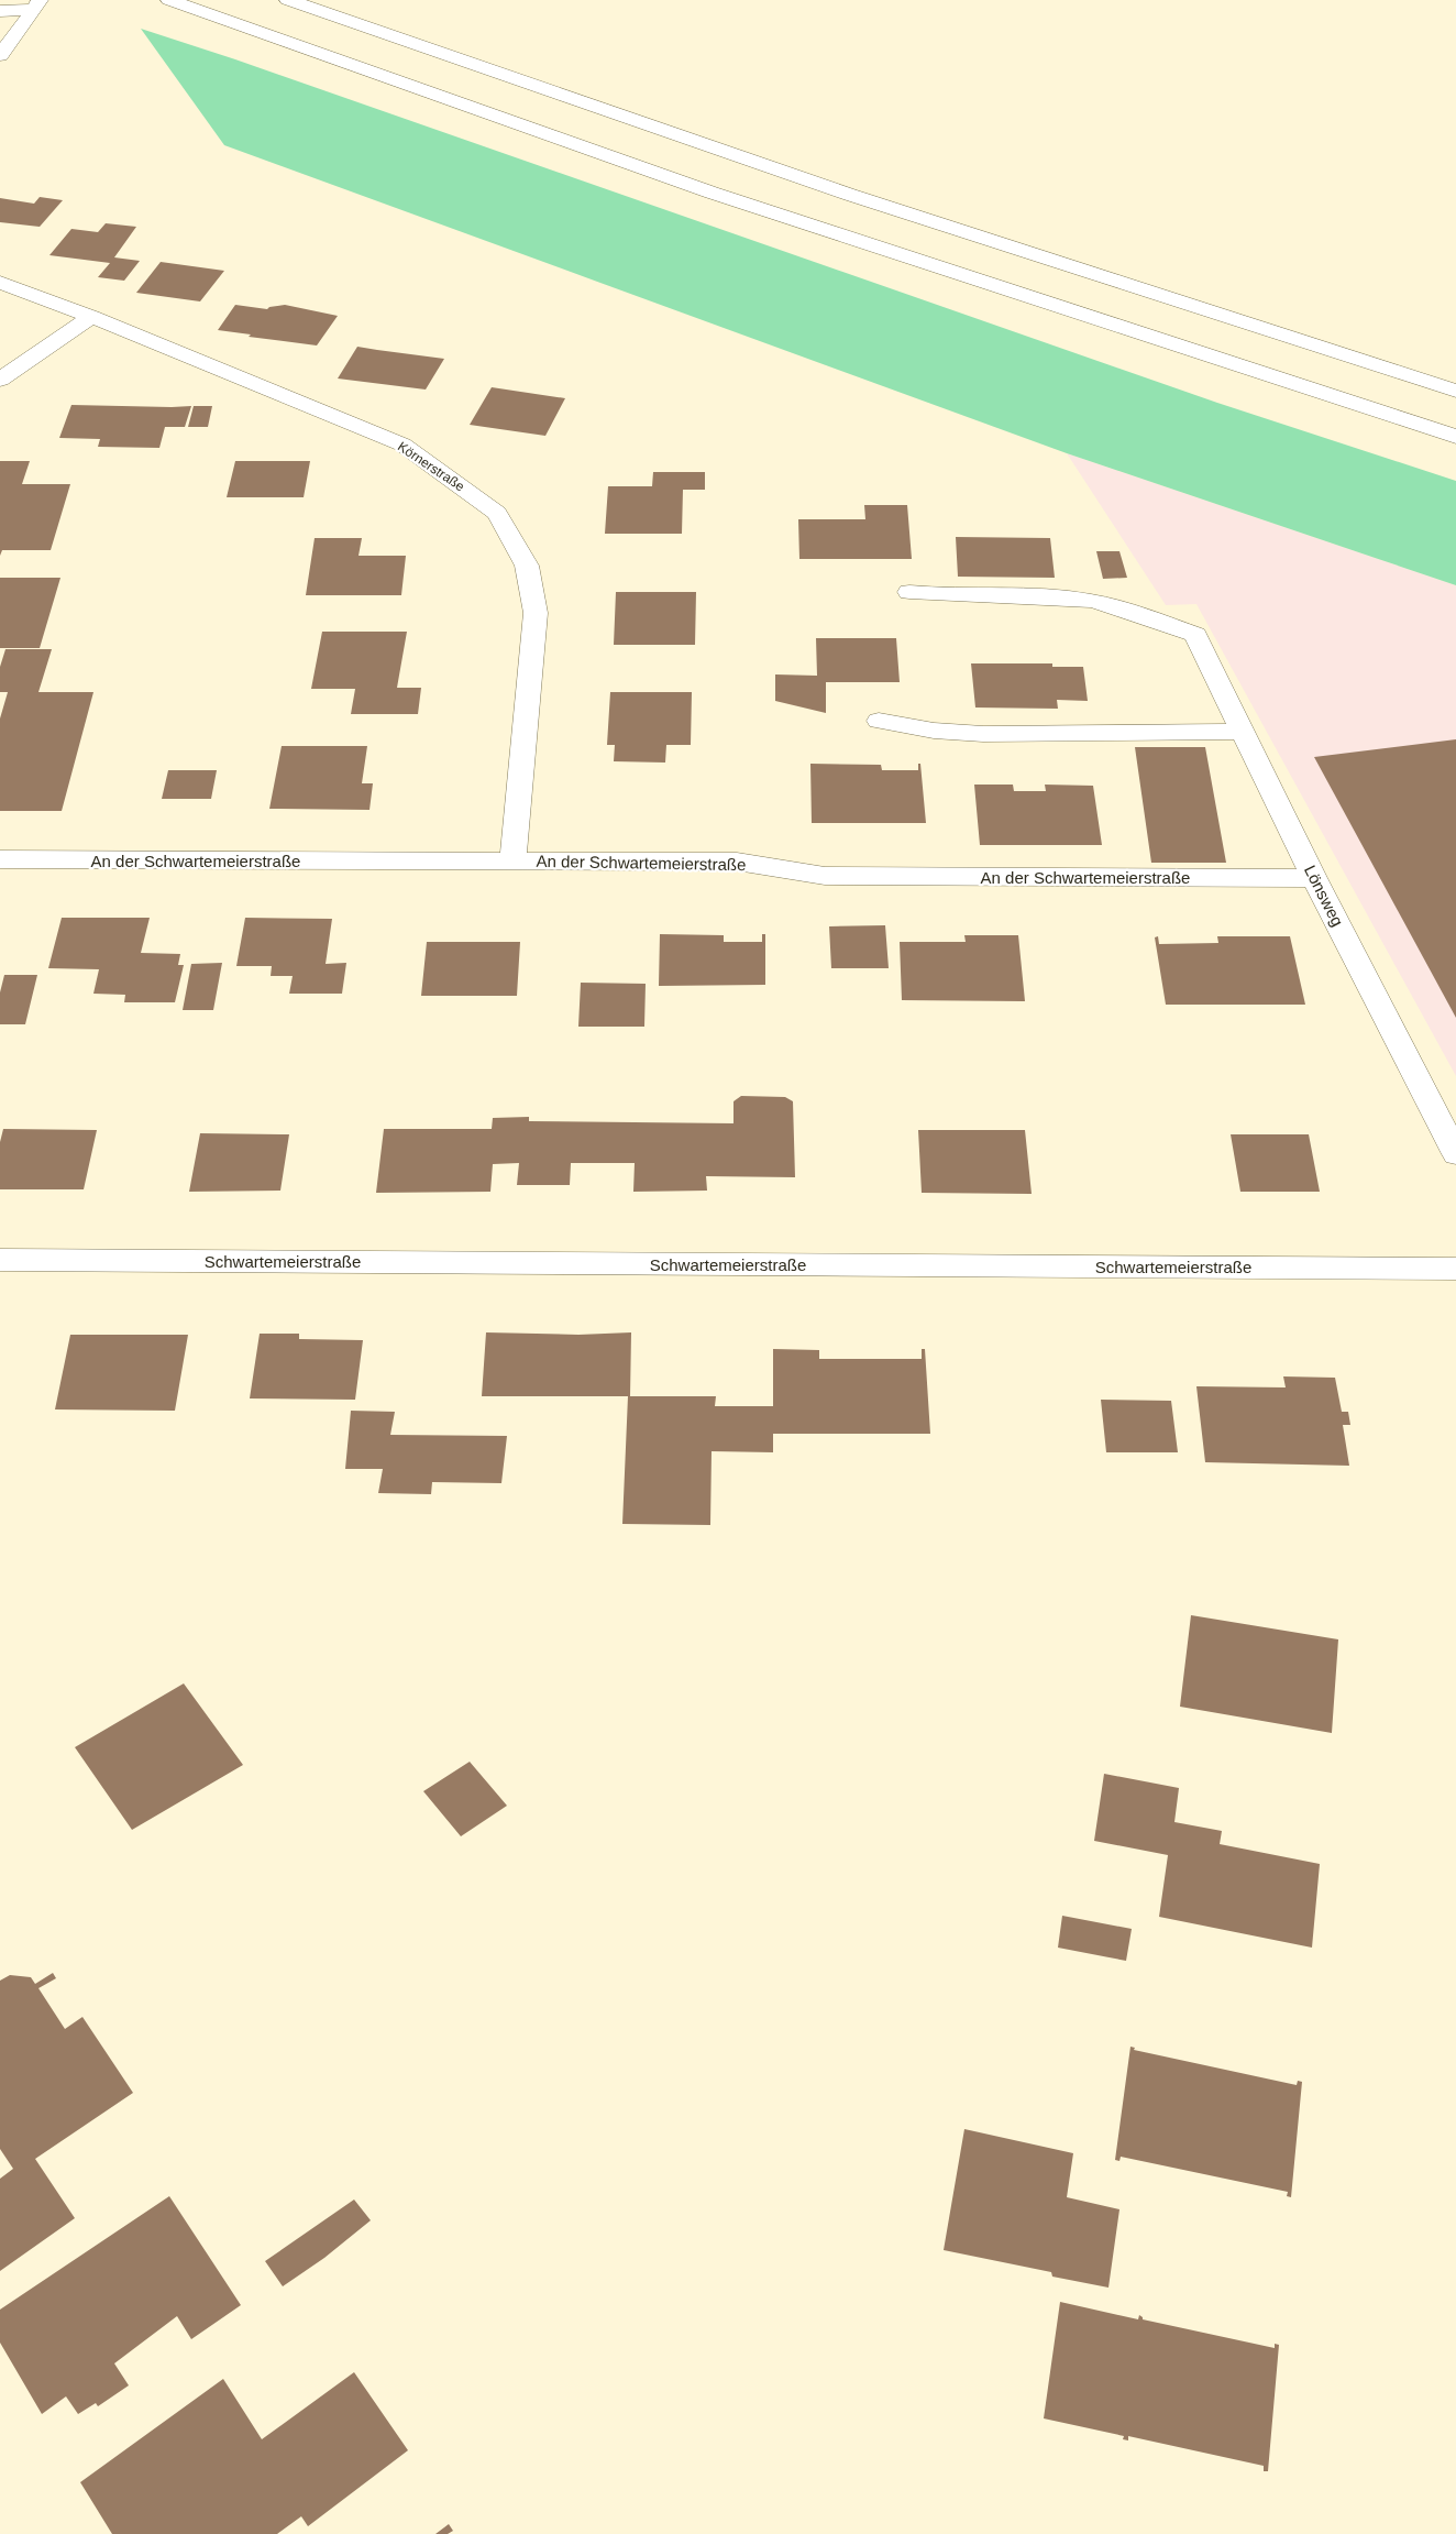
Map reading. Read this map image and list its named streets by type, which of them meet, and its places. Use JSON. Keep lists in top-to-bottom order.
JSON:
{
  "streets": {
    "main road": [
      "Körnerstraße",
      "An der Schwartemeierstraße",
      "Lönsweg",
      "Schwartemeierstraße"
    ]
  },
  "crossings": [
    ["Körnerstraße", "An der Schwartemeierstraße"],
    ["An der Schwartemeierstraße", "Lönsweg"]
  ]
}
